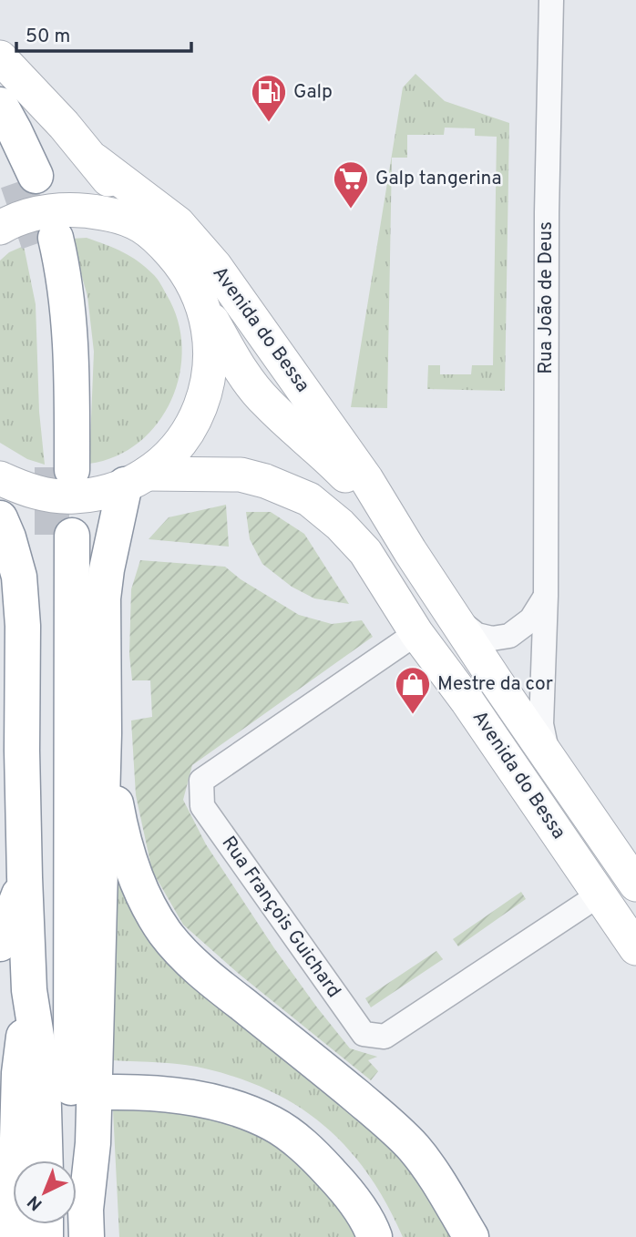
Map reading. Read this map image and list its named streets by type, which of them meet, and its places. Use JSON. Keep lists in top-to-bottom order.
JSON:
{
  "streets": {
    "main road": ["Avenida do Bessa"],
    "street": ["Rua João de Deus", "Rua François Guichard"]
  },
  "crossings": [
    ["Rua João de Deus", "Avenida do Bessa"],
    ["Avenida do Bessa", "Rua François Guichard"]
  ],
  "places": {
    "fuel station": ["Galp"],
    "supermarket": ["Galp tangerina"],
    "shop": ["Mestre da cor"]
  },
  "scale_bar": "50 m",
  "north": "bottom left"
}
